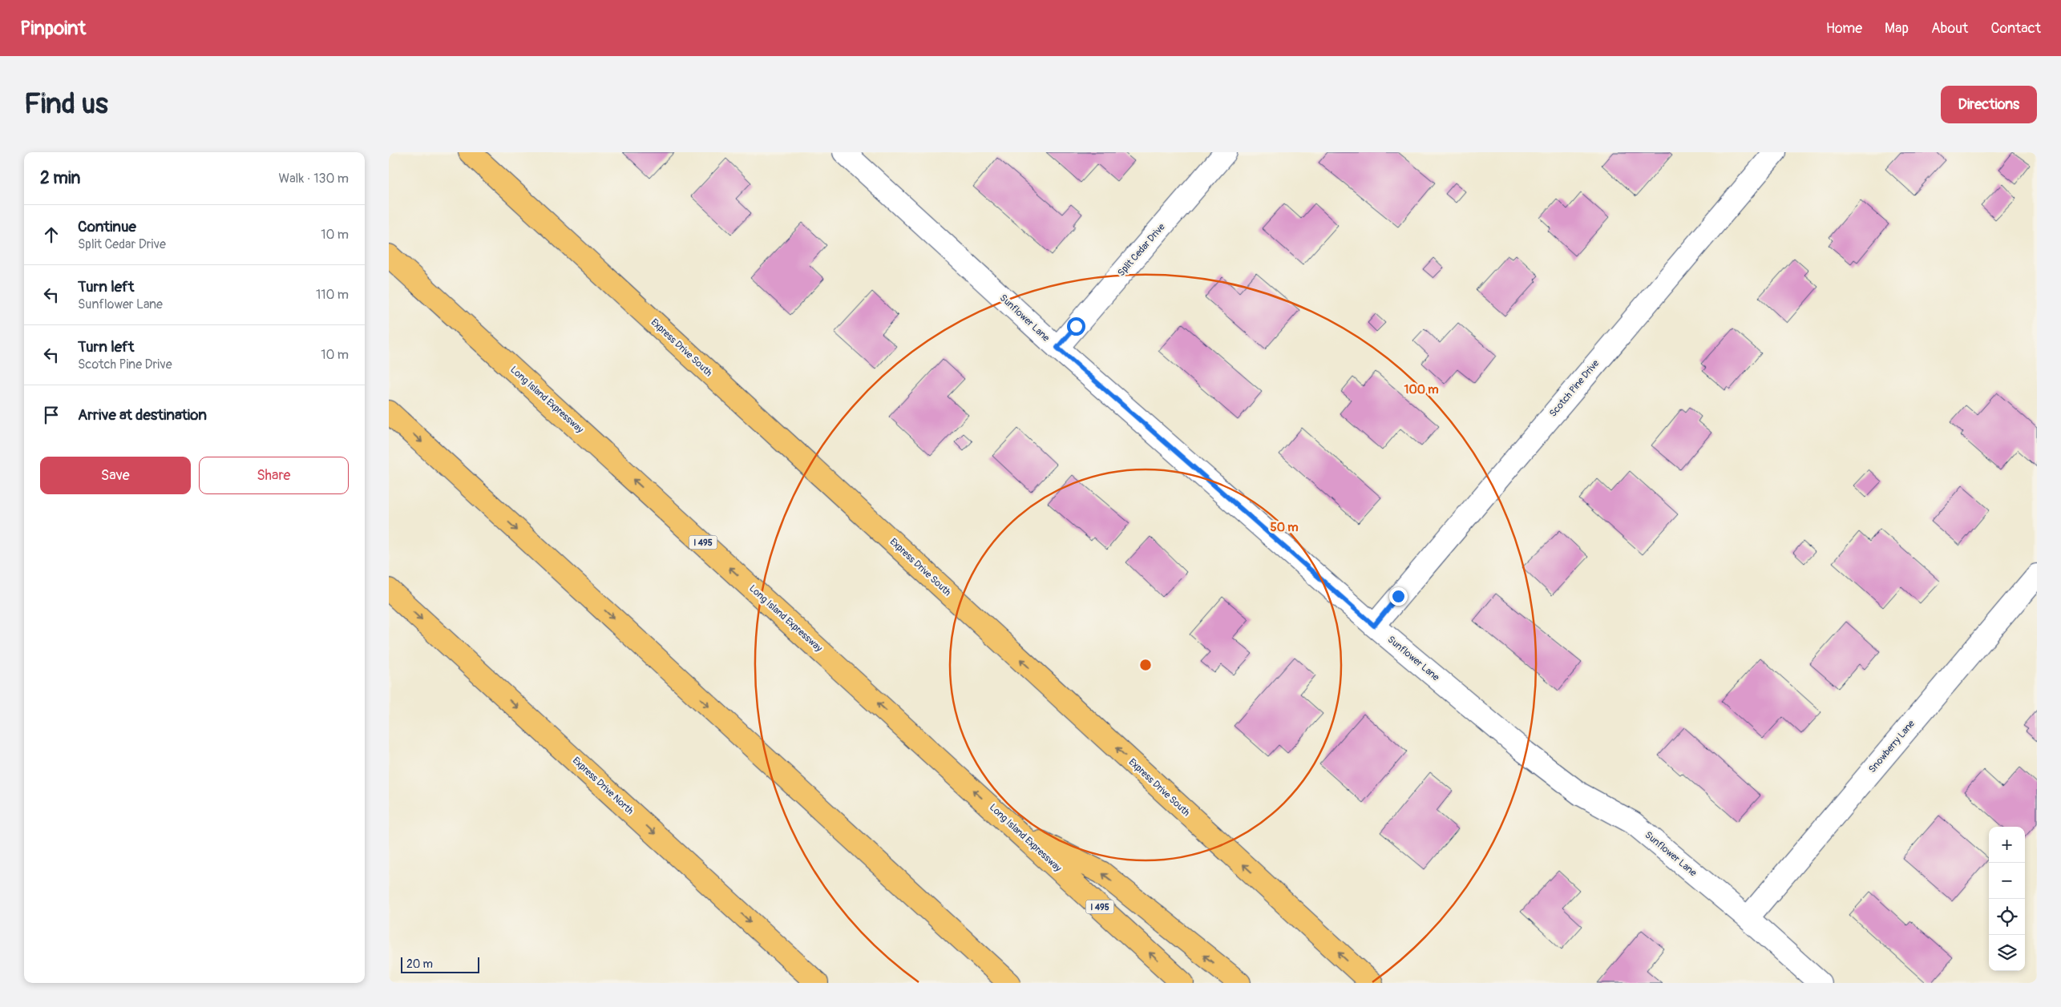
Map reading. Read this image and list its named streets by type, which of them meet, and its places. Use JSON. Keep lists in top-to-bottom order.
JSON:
{
  "streets": {
    "main road": [
      "Express Drive South",
      "Long Island Expressway",
      "I 495",
      "Express Drive North"
    ],
    "street": [
      "Split Cedar Drive",
      "Sunflower Lane",
      "Scotch Pine Drive",
      "Snowberry Lane"
    ]
  },
  "crossings": [
    ["Split Cedar Drive", "Sunflower Lane"],
    ["Sunflower Lane", "Scotch Pine Drive"],
    ["Sunflower Lane", "Snowberry Lane"]
  ],
  "one_way": ["Express Drive South"],
  "scale_bar": "20 m",
  "page": {
    "header": "Pinpoint",
    "nav": [
      "Home",
      "Map",
      "About",
      "Contact"
    ],
    "buttons": [
      "Directions",
      ["Save", "Share"]
    ],
    "title": "Find us",
    "heading": ["2 min", "Walk · 130 m"],
    "list": [
      ["Continue", "Split Cedar Drive", "10 m"],
      ["Turn left", "Sunflower Lane", "110 m"],
      ["Turn left", "Scotch Pine Drive", "10 m"],
      "Arrive at destination"
    ],
    "map_buttons": ["+", "−"],
    "scale": "20 m"
  },
  "rings": ["100 m", "50 m"]
}
